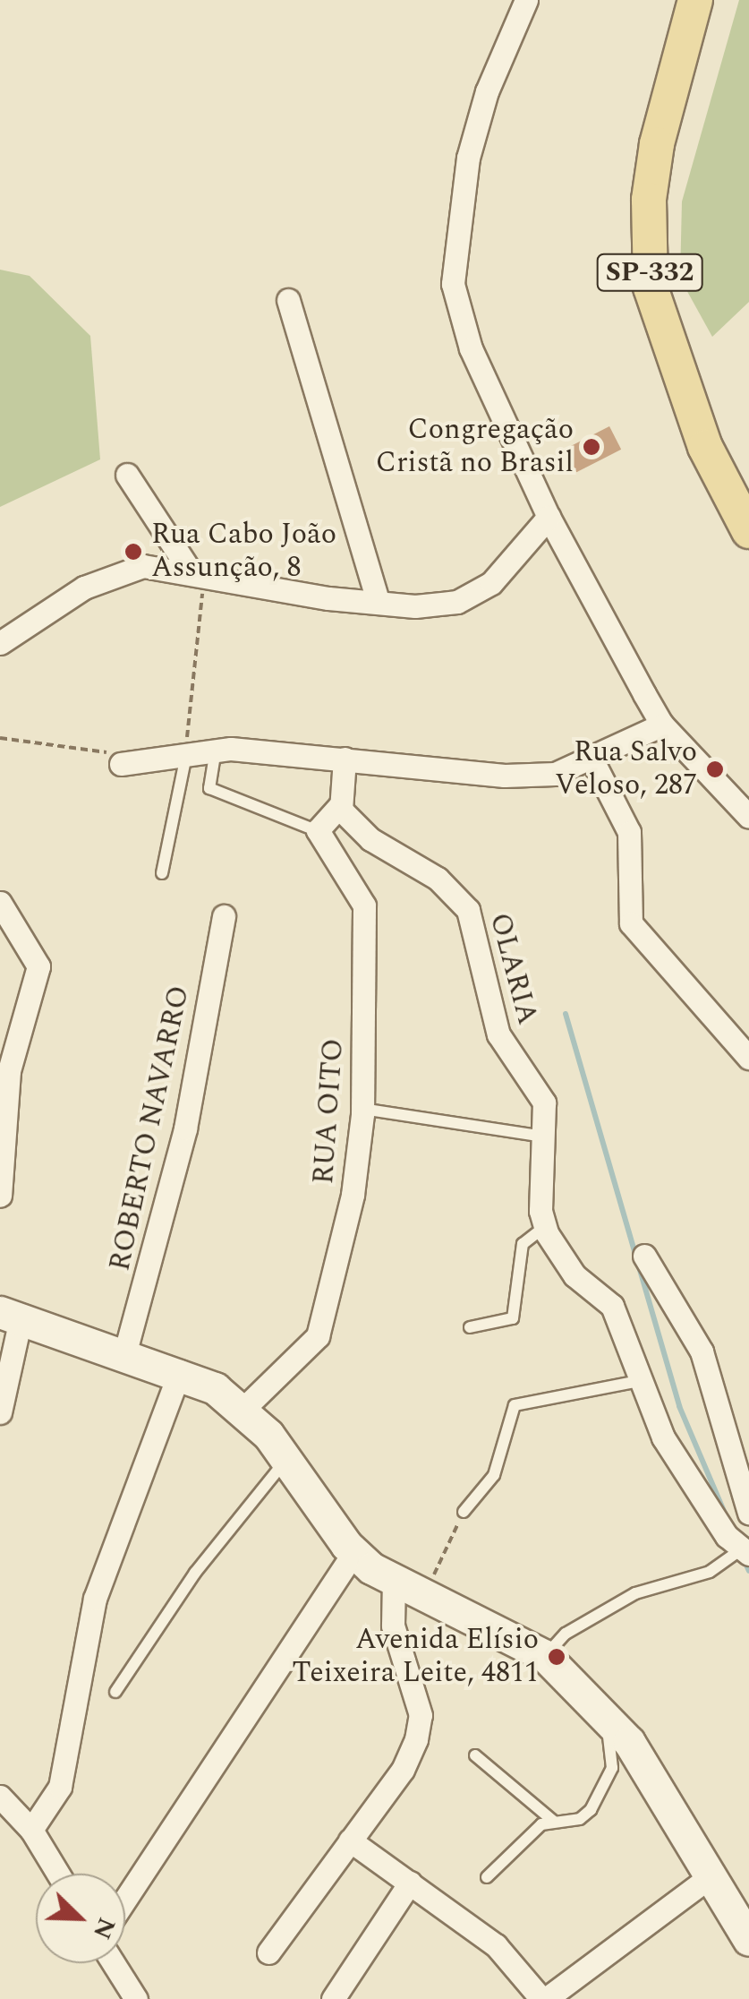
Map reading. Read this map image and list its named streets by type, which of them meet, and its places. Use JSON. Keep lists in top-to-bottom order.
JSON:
{
  "streets": {
    "main road": ["SP-332"],
    "street": ["OLARIA", "RUA OITO", "ROBERTO NAVARRO"]
  },
  "places": [
    "Congregação Cristã no Brasil",
    "Rua Cabo João Assunção, 8",
    "Rua Salvo Veloso, 287",
    "Avenida Elísio Teixeira Leite, 4811"
  ],
  "north": "bottom right"
}
